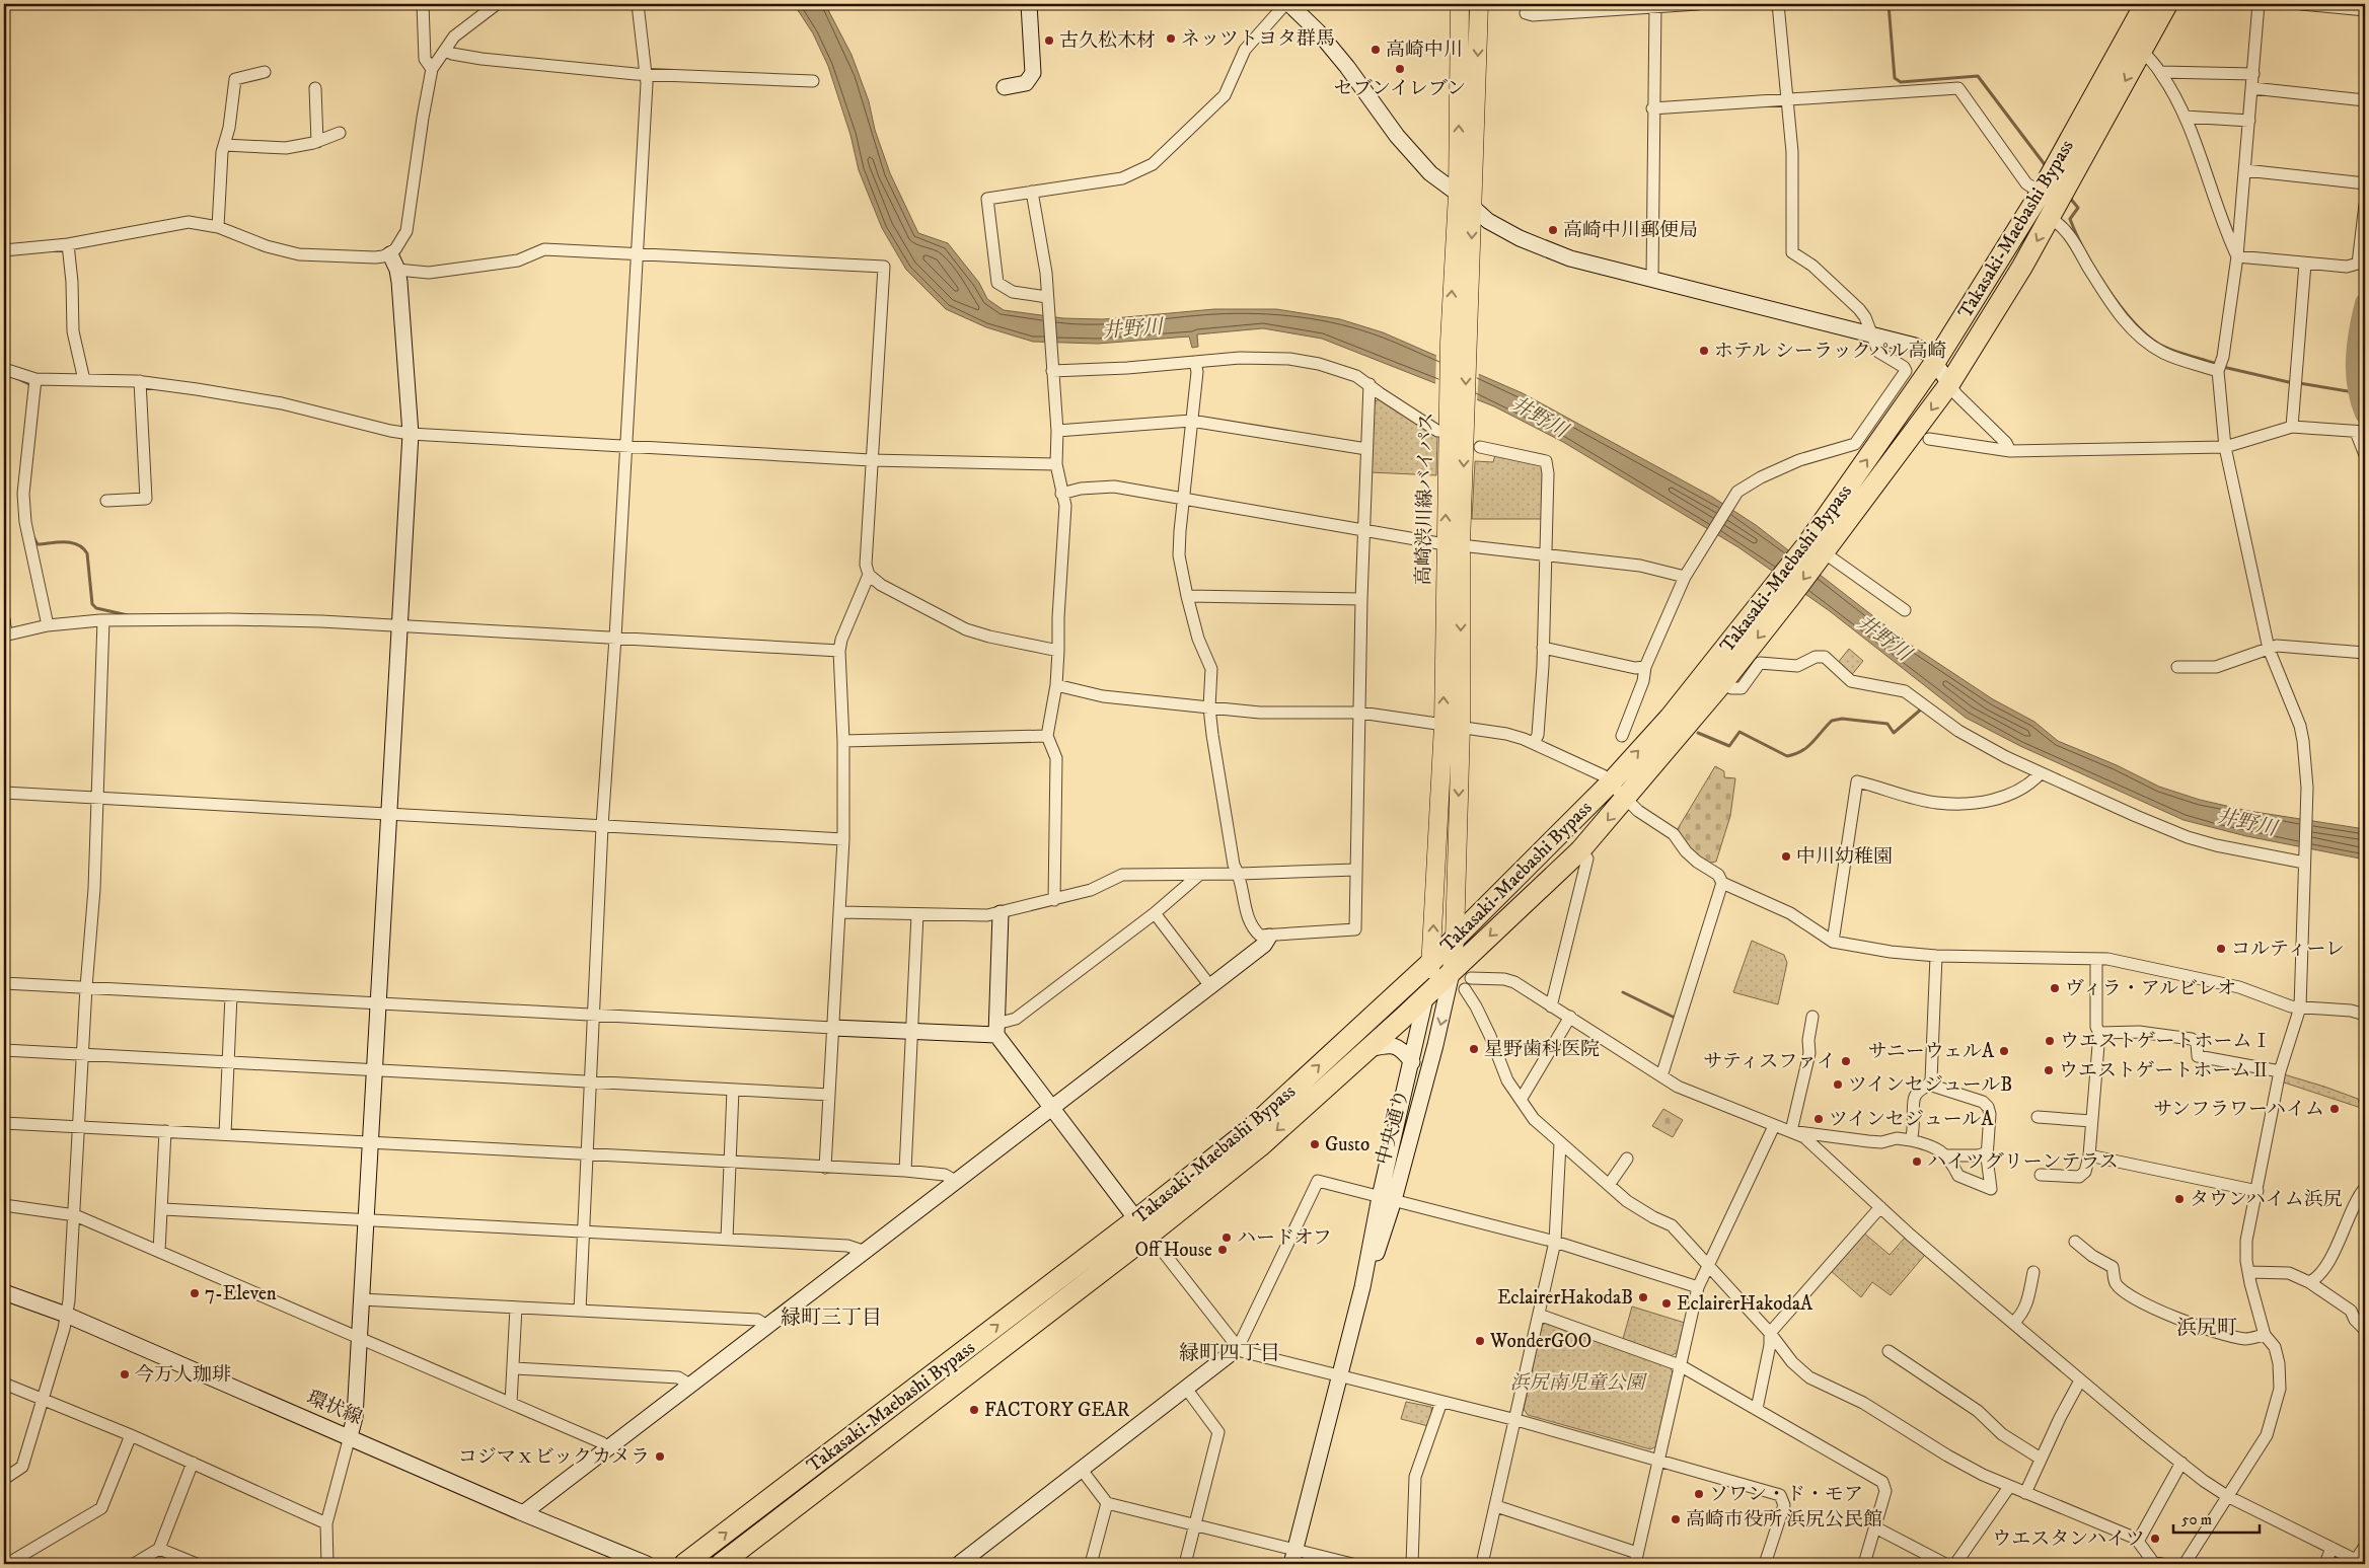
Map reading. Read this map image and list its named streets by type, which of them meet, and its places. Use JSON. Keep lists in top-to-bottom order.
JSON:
{
  "streets": {
    "highway": ["Takasaki-Maebashi Bypass"],
    "main road": ["高崎渋川線バイパス"],
    "street": ["中央通り", "環状線"]
  },
  "crossings": [
    ["Takasaki-Maebashi Bypass", "高崎渋川線バイパス"],
    ["Takasaki-Maebashi Bypass", "中央通り"],
    ["高崎渋川線バイパス", "中央通り"]
  ],
  "districts": ["緑町三丁目", "浜尻町", "緑町四丁目"],
  "water": ["井野川"],
  "parks": ["浜尻南児童公園"],
  "places": [
    "ネッツトヨタ群馬",
    "古久松木材",
    "高崎中川",
    "セブンイレブン",
    "高崎中川郵便局",
    "ホテル シーラックパル高崎",
    "中川幼稚園",
    "コルティーレ",
    "ヴィラ・アルビレオ",
    "ウエストゲートホームⅠ",
    "星野歯科医院",
    "サニーウェルA",
    "サティスファイ",
    "ウエストゲートホームⅡ",
    "ツインセジュールB",
    "サンフラワーハイム",
    "ツインセジュールA",
    "Gusto",
    "ハイツグリーンテラス",
    "タウンハイム浜尻",
    "ハードオフ",
    "Off House",
    "7-Eleven",
    "EclairerHakodaB",
    "EclairerHakodaA",
    "WonderGOO",
    "今万人珈琲",
    "FACTORY GEAR",
    "コジマｘビックカメラ",
    "ソワン・ド・モア",
    "高崎市役所 浜尻公民館",
    "ウエスタンハイツ"
  ],
  "scale_bar": "50 m"
}
